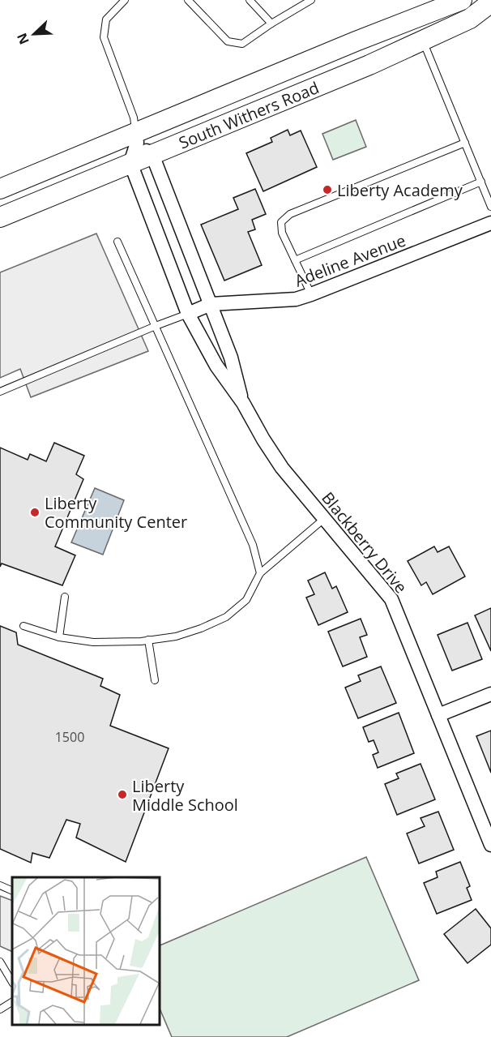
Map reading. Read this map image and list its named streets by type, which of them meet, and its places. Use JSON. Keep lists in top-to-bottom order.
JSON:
{
  "streets": {
    "main road": ["South Withers Road"],
    "street": ["Adeline Avenue", "Blackberry Drive"]
  },
  "crossings": [
    ["South Withers Road", "Blackberry Drive"],
    ["Adeline Avenue", "Blackberry Drive"]
  ],
  "places": ["Liberty Academy", "Liberty Community Center", "Liberty Middle School"],
  "house_numbers": ["1500"],
  "north": "bottom left"
}
